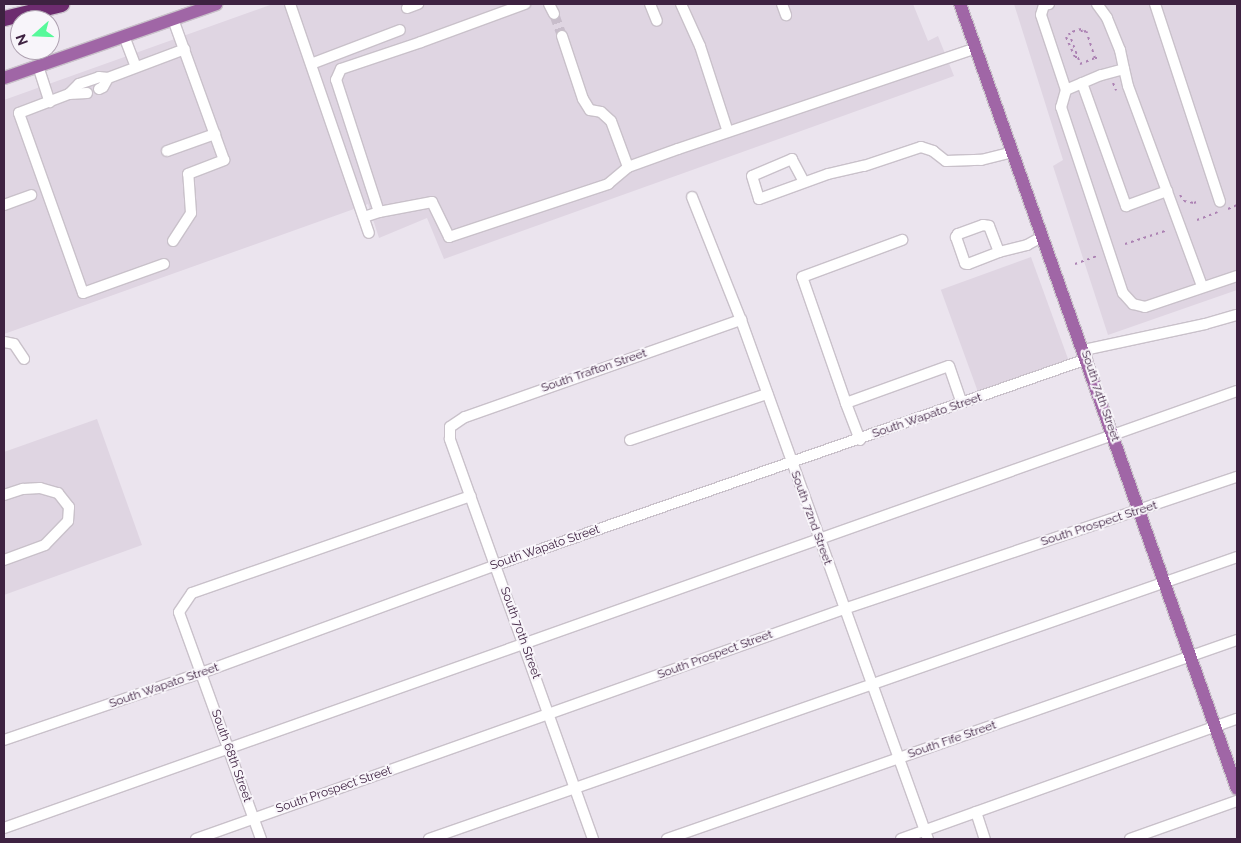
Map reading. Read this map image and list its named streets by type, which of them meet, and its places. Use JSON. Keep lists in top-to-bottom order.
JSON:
{
  "streets": {
    "main road": ["South 74th Street"],
    "street": [
      "South Trafton Street",
      "South Wapato Street",
      "South 72nd Street",
      "South Prospect Street",
      "South 70th Street",
      "South Fife Street",
      "South 68th Street"
    ]
  },
  "crossings": [
    ["South Trafton Street", "South 72nd Street"],
    ["South Trafton Street", "South 70th Street"],
    ["South 74th Street", "South Wapato Street"],
    ["South 74th Street", "South Prospect Street"],
    ["South 74th Street", "South Fife Street"],
    ["South Wapato Street", "South 72nd Street"],
    ["South Wapato Street", "South 70th Street"],
    ["South Wapato Street", "South 68th Street"],
    ["South 72nd Street", "South Prospect Street"],
    ["South 72nd Street", "South Fife Street"],
    ["South Prospect Street", "South 70th Street"],
    ["South Prospect Street", "South 68th Street"],
    ["South 70th Street", "South 68th Street"]
  ],
  "north": "left"
}
